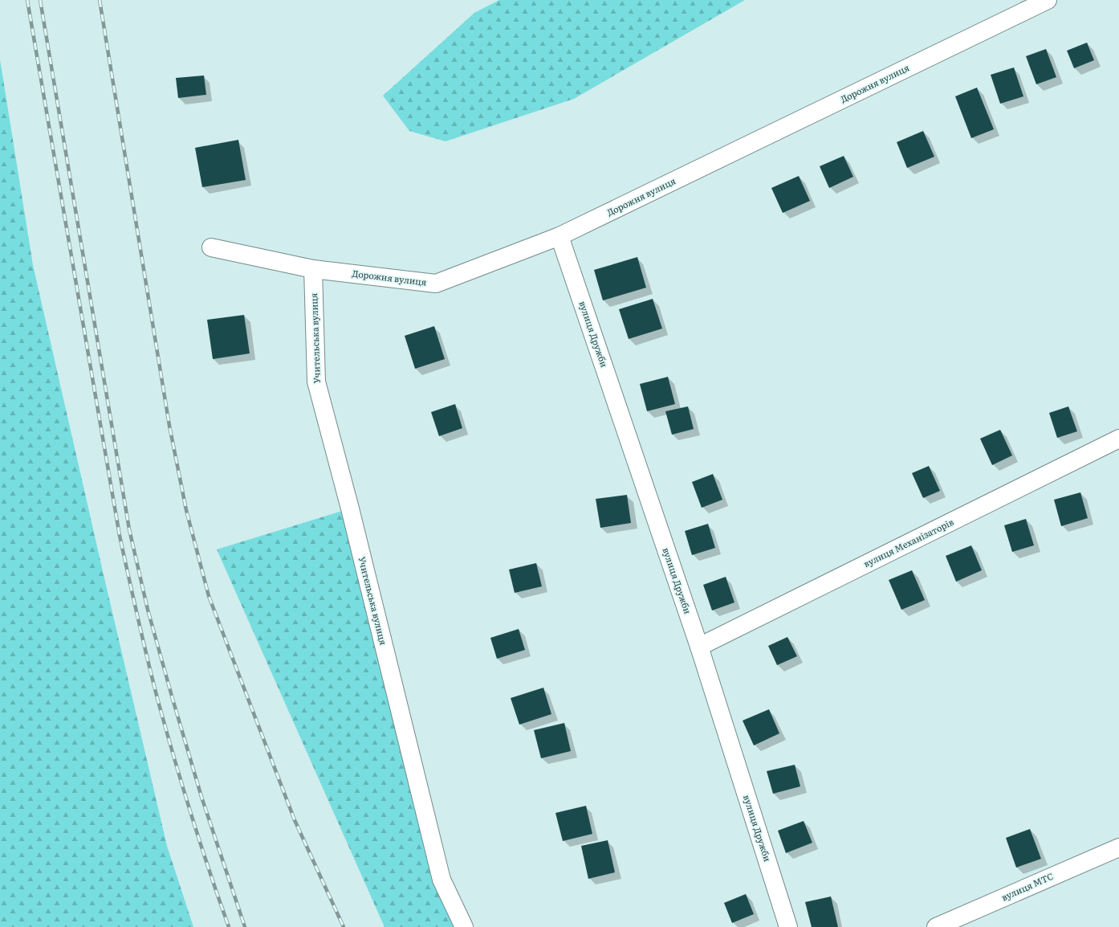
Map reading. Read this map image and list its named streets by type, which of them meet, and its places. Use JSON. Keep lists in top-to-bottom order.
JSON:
{
  "streets": {
    "street": [
      "Дорожня вулиця",
      "вулиця Дружби",
      "Учительська вулиця",
      "вулиця Механізаторів",
      "вулиця МТС"
    ]
  },
  "crossings": [
    ["Дорожня вулиця", "вулиця Дружби"],
    ["Дорожня вулиця", "Учительська вулиця"],
    ["вулиця Дружби", "вулиця Механізаторів"]
  ]
}
